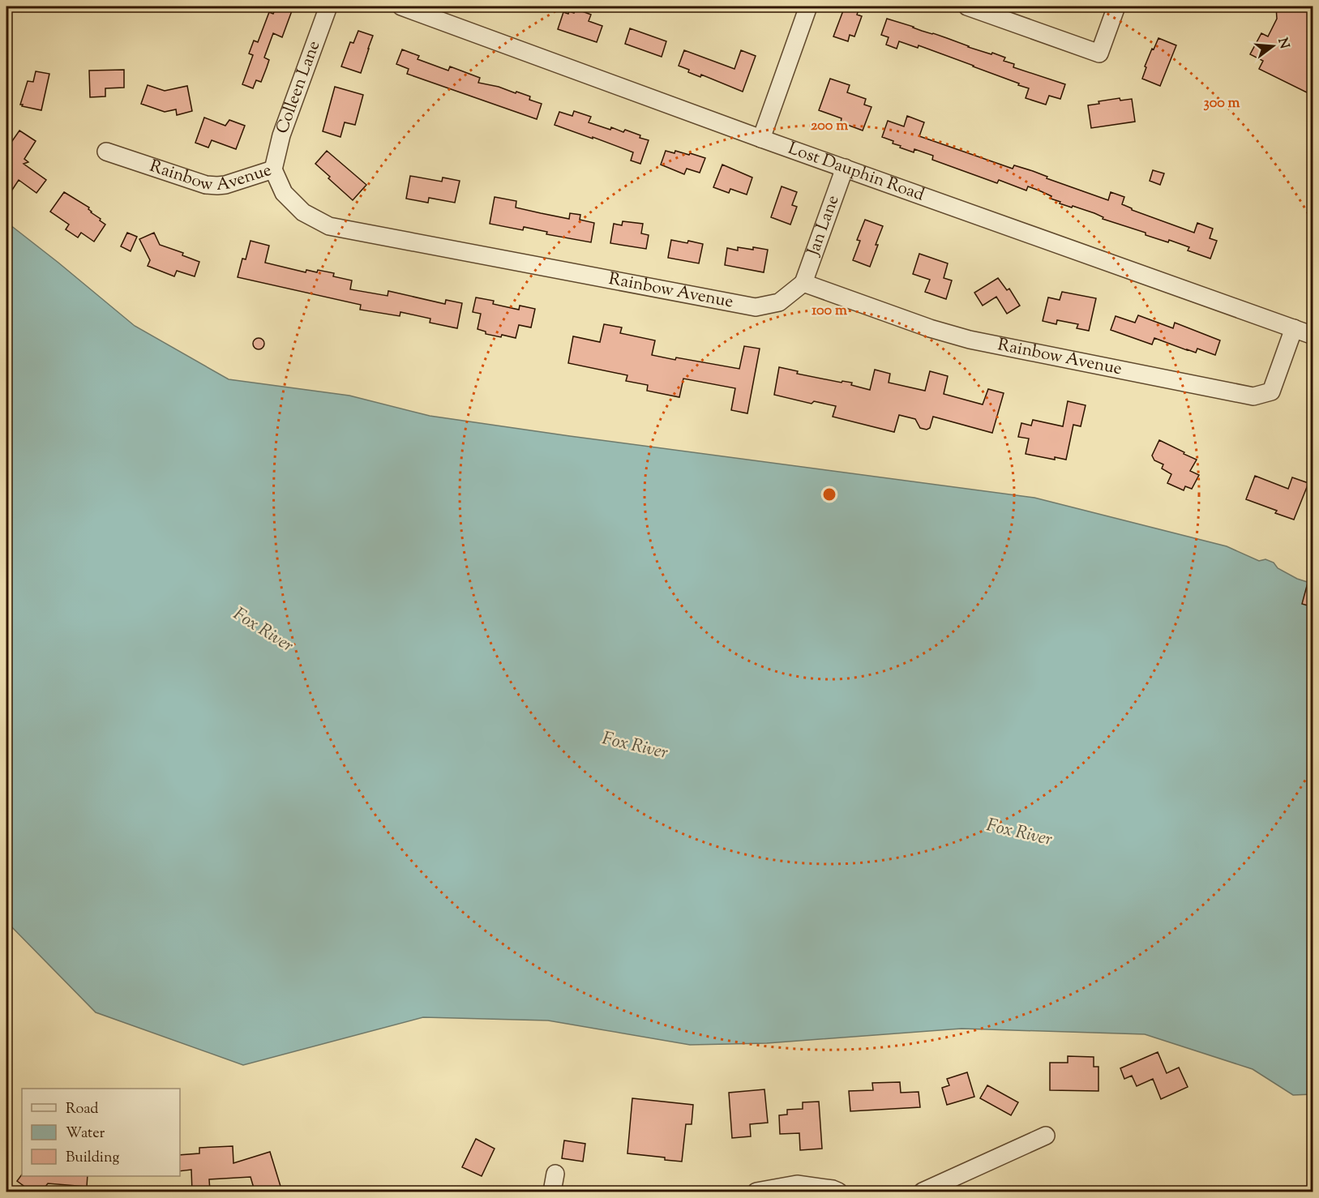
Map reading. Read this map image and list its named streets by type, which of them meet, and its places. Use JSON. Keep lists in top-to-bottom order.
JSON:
{
  "streets": {
    "street": [
      "Colleen Lane",
      "Rainbow Avenue",
      "Lost Dauphin Road",
      "Jan Lane"
    ]
  },
  "crossings": [
    ["Colleen Lane", "Rainbow Avenue"],
    ["Rainbow Avenue", "Lost Dauphin Road"],
    ["Rainbow Avenue", "Jan Lane"],
    ["Lost Dauphin Road", "Jan Lane"]
  ],
  "water": ["Fox River"],
  "legend": ["Road", "Water", "Building"],
  "north": "right",
  "rings": ["300 m", "200 m", "100 m"]
}
